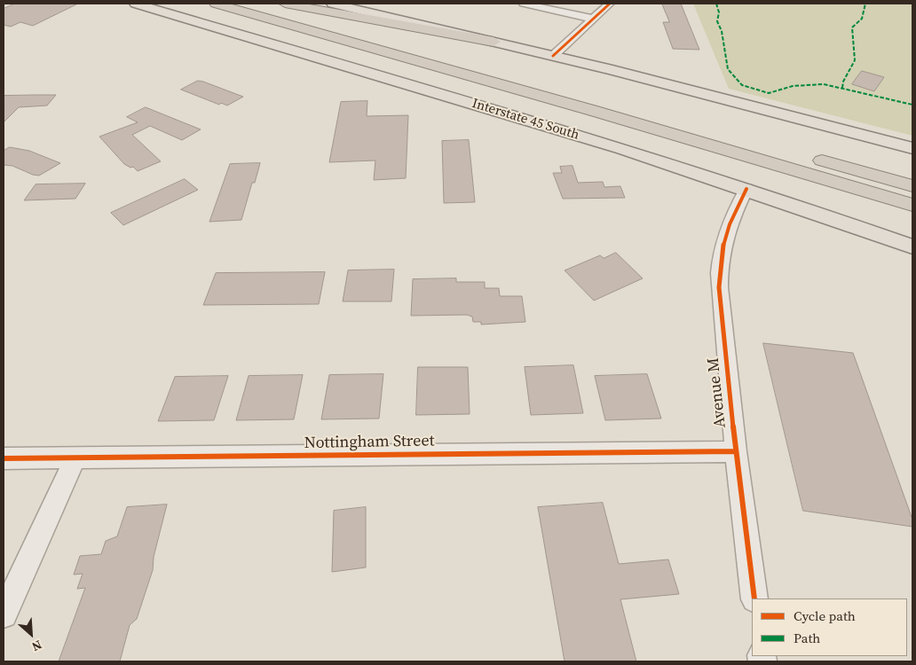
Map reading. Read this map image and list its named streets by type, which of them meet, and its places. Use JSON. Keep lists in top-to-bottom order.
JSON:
{
  "streets": {
    "main road": ["Interstate 45 South"],
    "street": ["Avenue M", "Nottingham Street"]
  },
  "crossings": [
    ["Interstate 45 South", "Avenue M"],
    ["Avenue M", "Nottingham Street"]
  ],
  "legend": ["Cycle path", "Path"],
  "north": "bottom right"
}
